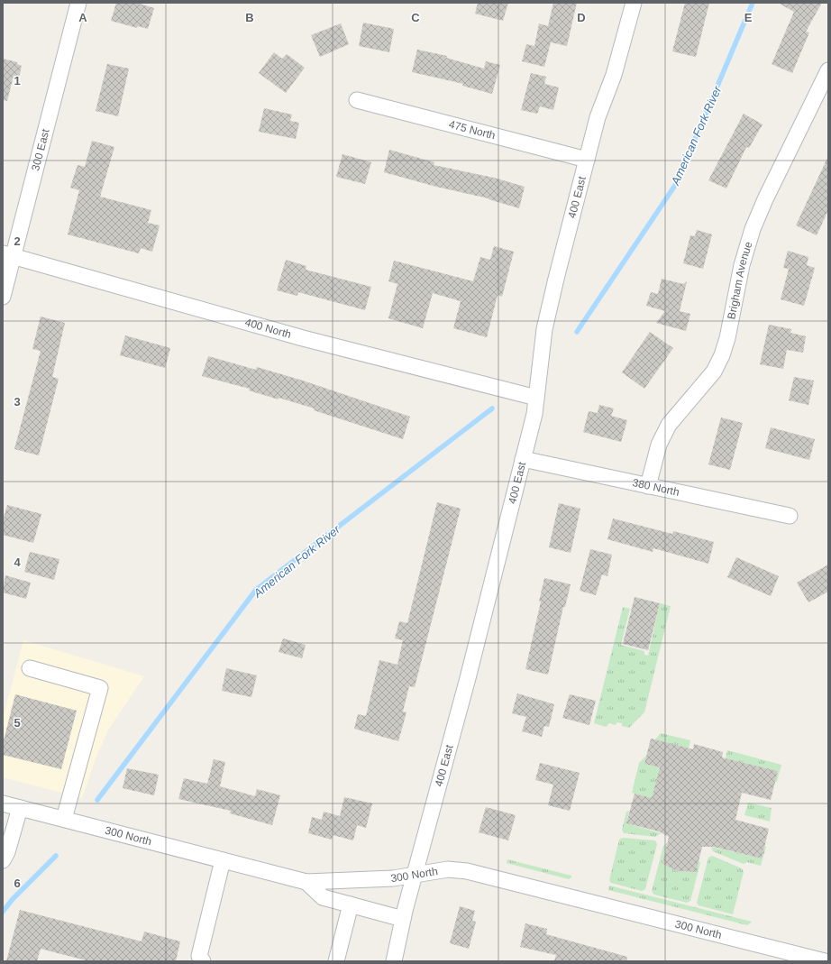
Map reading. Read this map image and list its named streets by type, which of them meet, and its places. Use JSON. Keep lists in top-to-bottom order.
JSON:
{
  "streets": {
    "street": [
      "475 North",
      "300 East",
      "400 East",
      "Brigham Avenue",
      "400 North",
      "380 North",
      "300 North"
    ]
  },
  "crossings": [
    ["475 North", "400 East"],
    ["300 East", "400 North"],
    ["400 East", "400 North"],
    ["400 East", "380 North"],
    ["400 East", "300 North"],
    ["Brigham Avenue", "380 North"]
  ],
  "water": ["American Fork River"],
  "grid": {
    "columns": [
      "A",
      "B",
      "C",
      "D",
      "E"
    ],
    "rows": [
      "1",
      "2",
      "3",
      "4",
      "5",
      "6"
    ]
  }
}
